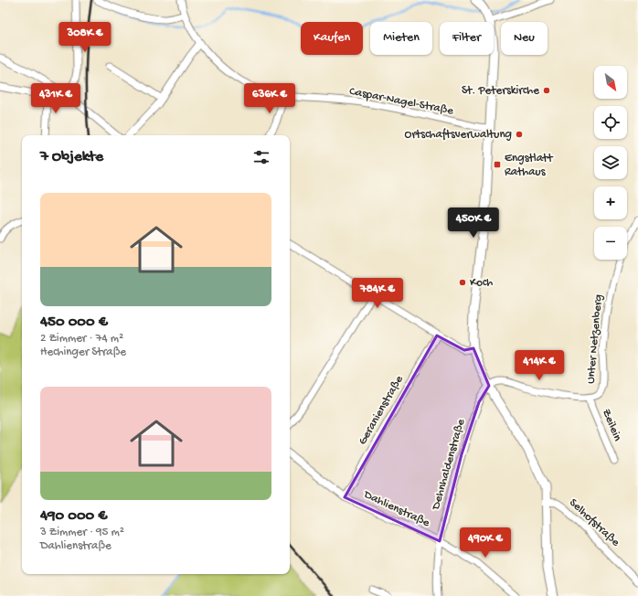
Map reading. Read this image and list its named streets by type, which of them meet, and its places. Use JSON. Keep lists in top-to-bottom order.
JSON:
{
  "streets": {
    "street": [
      "Caspar-Nagel-Straße",
      "Unter Netzenberg",
      "Geranienstraße",
      "Zeilein",
      "Dehnhaldenstraße",
      "Dahlienstraße",
      "Selhofstraße"
    ]
  },
  "crossings": [
    ["Unter Netzenberg", "Zeilein"],
    ["Unter Netzenberg", "Dehnhaldenstraße"],
    ["Geranienstraße", "Dahlienstraße"],
    ["Dehnhaldenstraße", "Dahlienstraße"]
  ],
  "places": {
    "other": ["St. Peterskirche", "Ortschaftsverwaltung", "Koch"],
    "transit": ["Engstlatt Rathaus"]
  },
  "north": "bottom right",
  "page": {
    "price": [
      "308K €",
      "431K €",
      "636K €",
      "450K €",
      "784K €",
      "414K €",
      "490K €"
    ],
    "chip": [
      "Kaufen",
      "Mieten",
      "Filter",
      "Neu"
    ],
    "map_buttons": ["+", "−"],
    "heading": "7 Objekte",
    "list": [
      {
        "name": "450 000 €",
        "note": "2 Zimmer · 74 m² · Hechinger Straße"
      },
      {
        "name": "490 000 €",
        "note": "3 Zimmer · 95 m² · Dahlienstraße"
      }
    ]
  }
}
